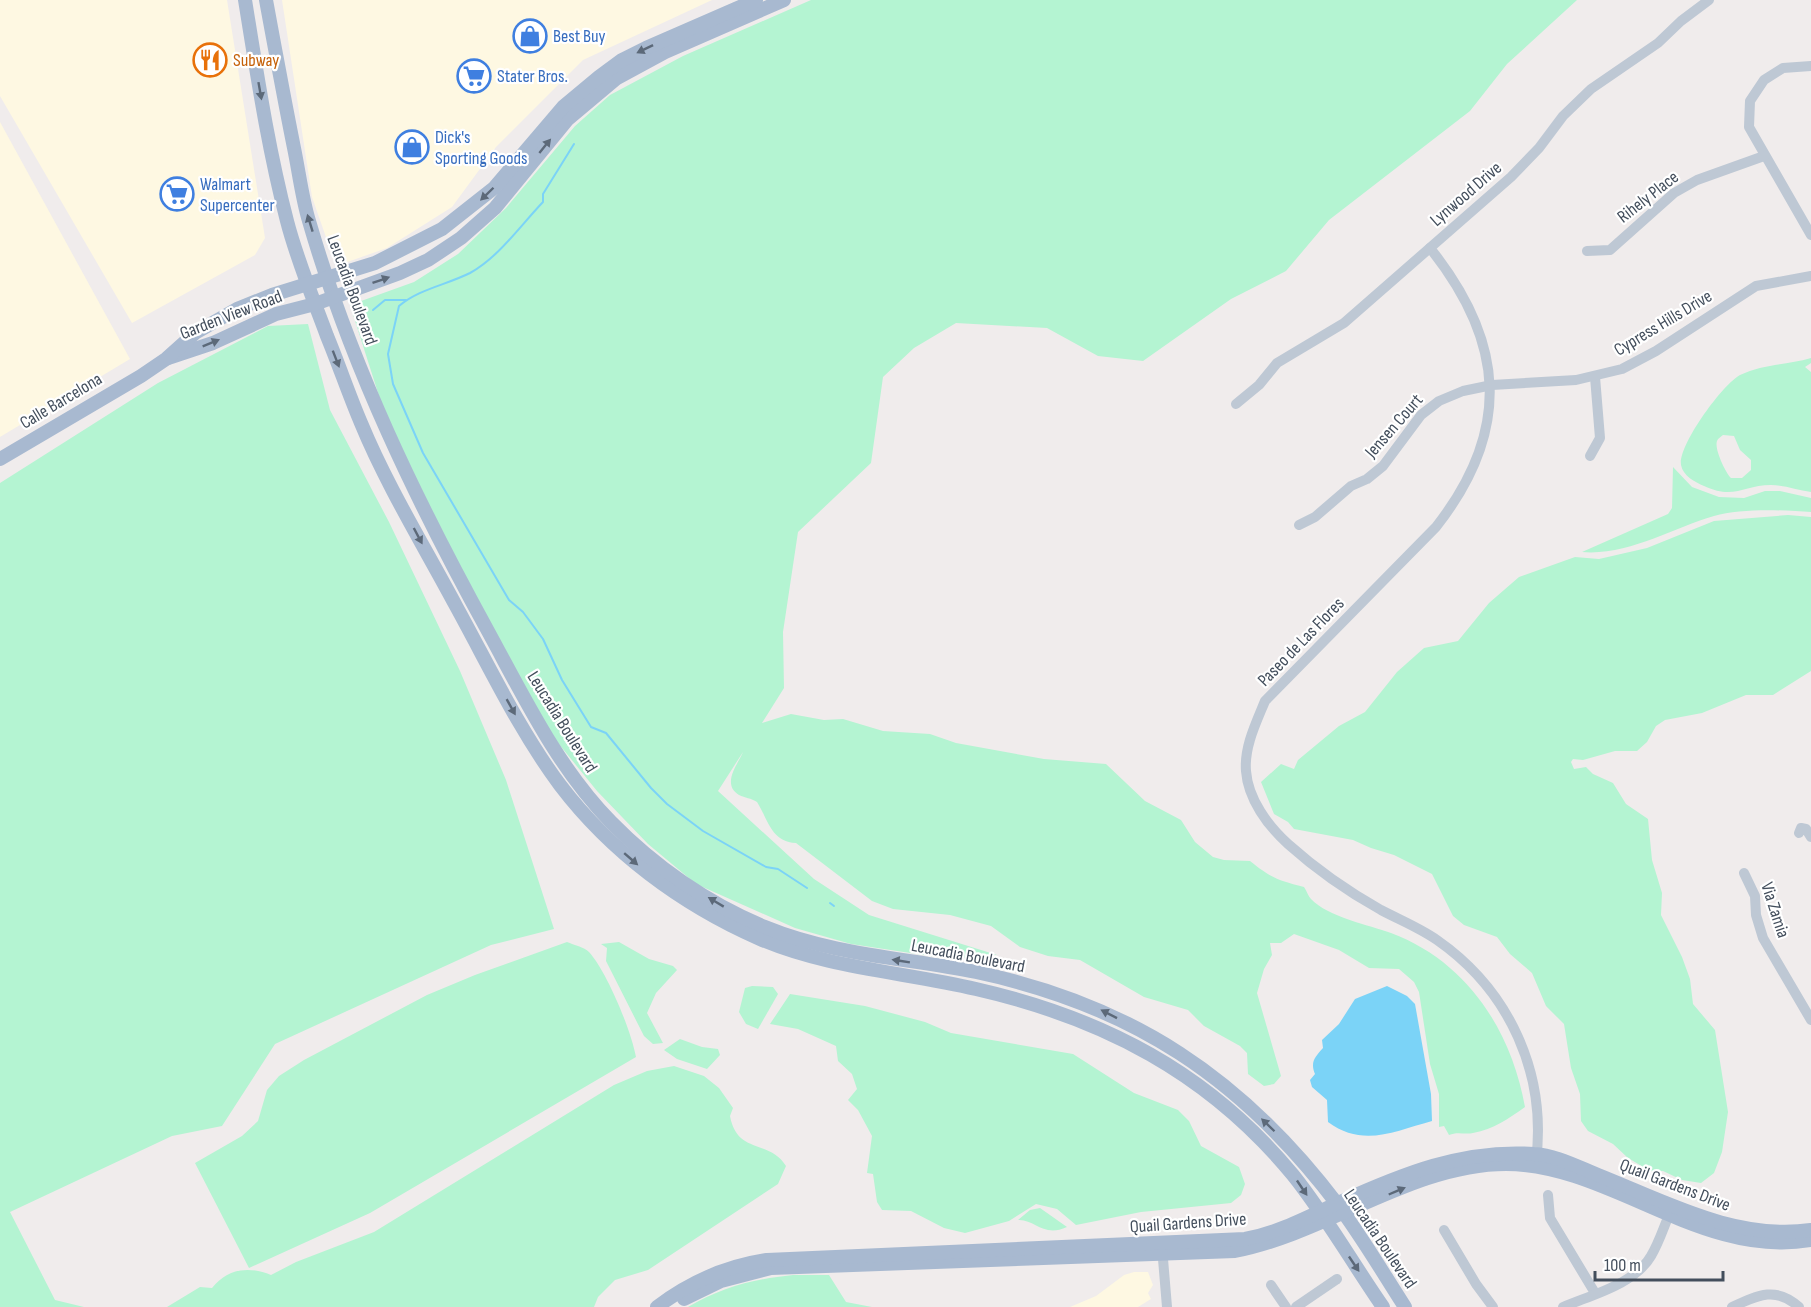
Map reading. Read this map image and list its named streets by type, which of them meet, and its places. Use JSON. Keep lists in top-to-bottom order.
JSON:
{
  "streets": {
    "main road": [
      "Leucadia Boulevard",
      "Garden View Road",
      "Calle Barcelona",
      "Quail Gardens Drive"
    ],
    "street": [
      "Lynwood Drive",
      "Rihely Place",
      "Cypress Hills Drive",
      "Jensen Court",
      "Paseo de Las Flores",
      "Via Zamia"
    ]
  },
  "crossings": [
    ["Lynwood Drive", "Paseo de Las Flores"],
    ["Leucadia Boulevard", "Garden View Road"],
    ["Leucadia Boulevard", "Quail Gardens Drive"],
    ["Garden View Road", "Calle Barcelona"],
    ["Cypress Hills Drive", "Jensen Court"],
    ["Cypress Hills Drive", "Paseo de Las Flores"],
    ["Jensen Court", "Paseo de Las Flores"],
    ["Paseo de Las Flores", "Quail Gardens Drive"]
  ],
  "places": {
    "shop": ["Best Buy", "Dick's Sporting Goods"],
    "restaurant": ["Subway"],
    "supermarket": ["Stater Bros.", "Walmart Supercenter"]
  },
  "scale_bar": "100 m"
}
